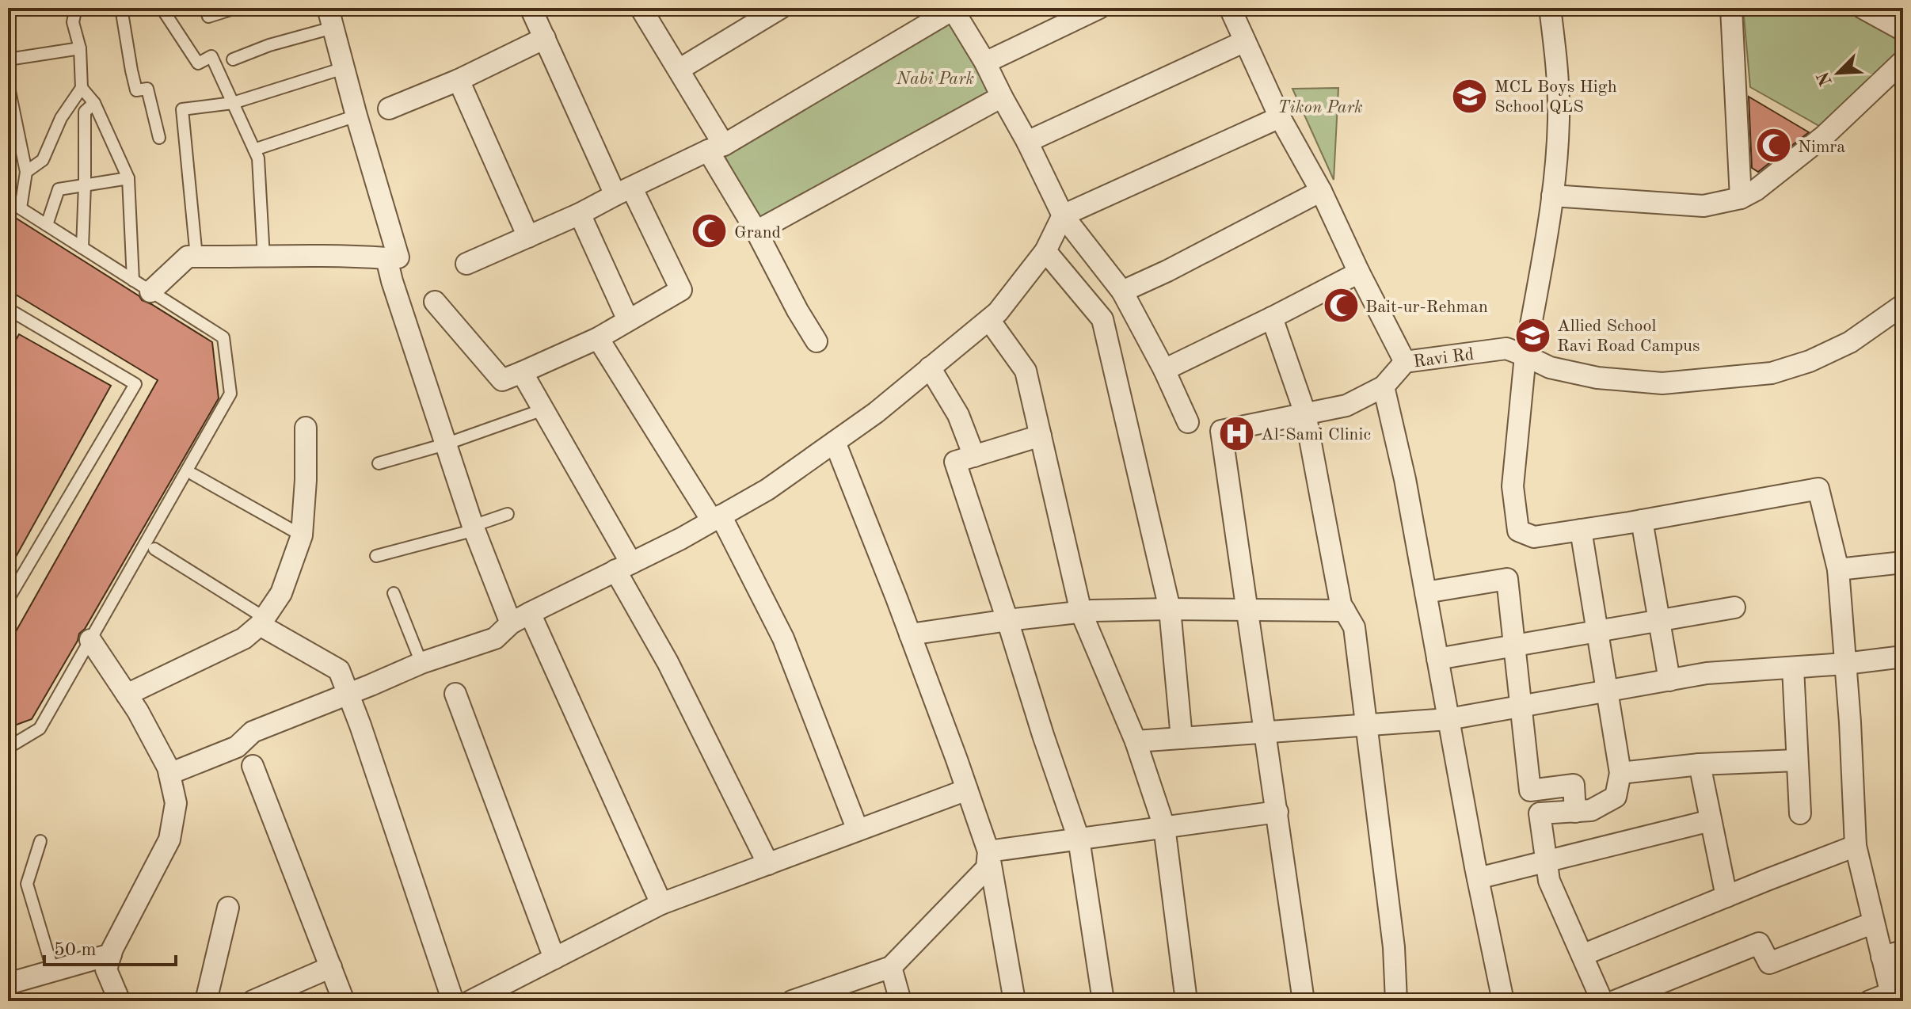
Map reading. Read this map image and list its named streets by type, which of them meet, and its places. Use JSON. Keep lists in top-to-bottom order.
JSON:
{
  "streets": {
    "street": ["Ravi Rd"]
  },
  "parks": ["Nabi Park", "Tikon Park"],
  "places": {
    "school or university": ["MCL Boys High School QLS", "Allied School Ravi Road Campus"],
    "mosque": ["Nimra", "Grand", "Bait-ur-Rehman"],
    "hospital": ["Al-Sami Clinic"]
  },
  "scale_bar": "50 m",
  "north": "bottom left"
}
